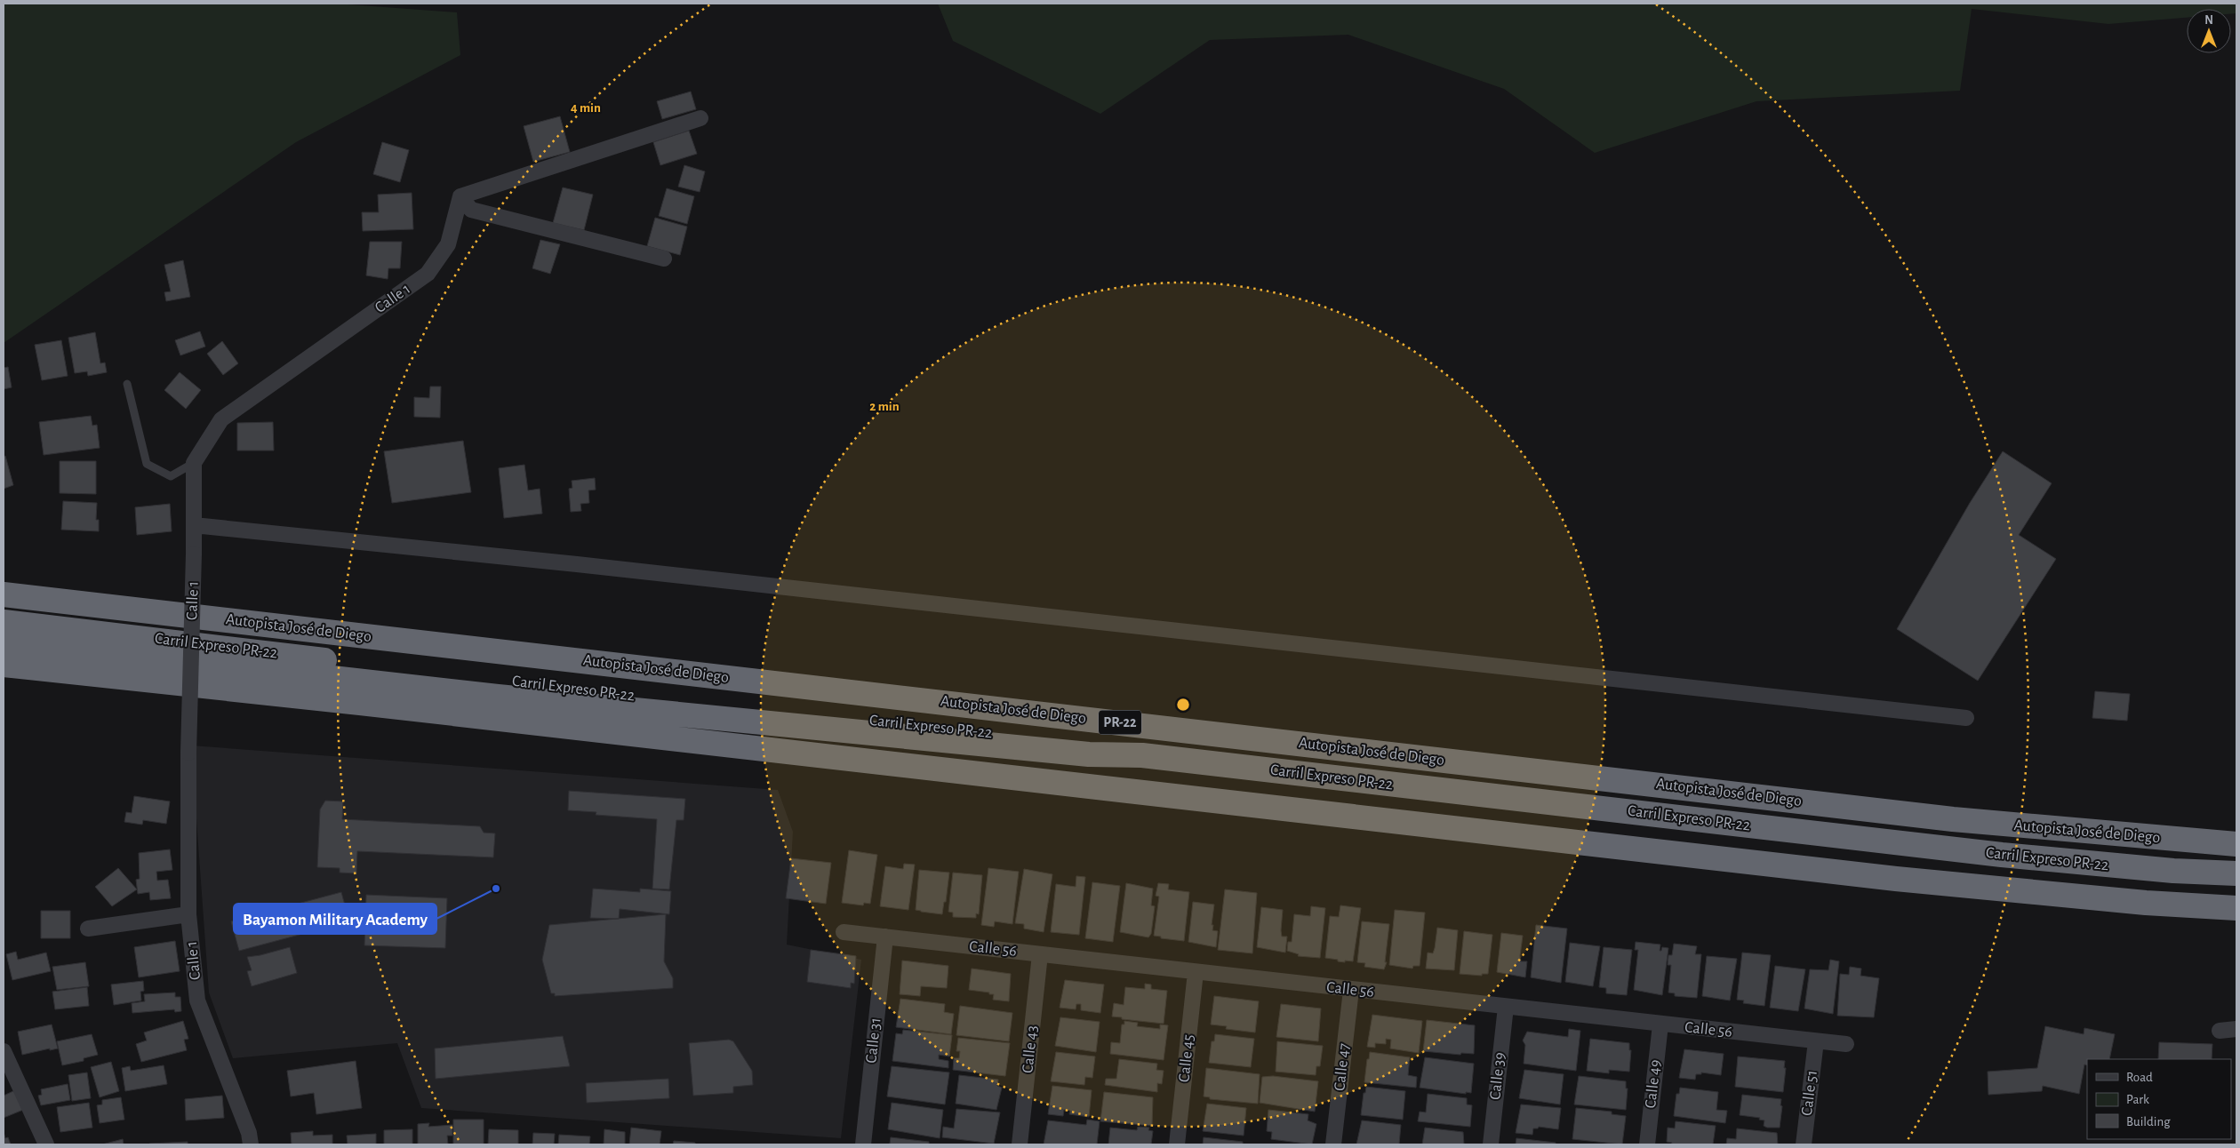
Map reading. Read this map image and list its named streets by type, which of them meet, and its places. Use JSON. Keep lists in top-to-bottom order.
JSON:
{
  "streets": {
    "highway": ["Autopista José de Diego", "Carril Expreso PR-22", "PR-22"],
    "street": [
      "Calle 1",
      "Calle 56",
      "Calle 31",
      "Calle 43",
      "Calle 45",
      "Calle 47",
      "Calle 39",
      "Calle 49",
      "Calle 51"
    ]
  },
  "crossings": [
    ["Calle 56", "Calle 31"],
    ["Calle 56", "Calle 43"],
    ["Calle 56", "Calle 45"],
    ["Calle 56", "Calle 47"],
    ["Calle 56", "Calle 39"],
    ["Calle 56", "Calle 49"],
    ["Calle 56", "Calle 51"]
  ],
  "places": ["Bayamon Military Academy"],
  "legend": ["Road", "Park", "Building"],
  "north": "top",
  "rings": ["4 min", "2 min"]
}
